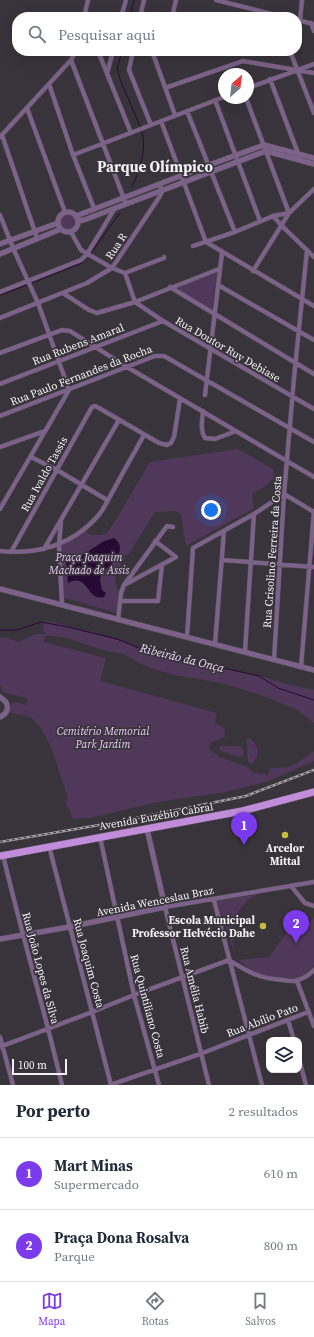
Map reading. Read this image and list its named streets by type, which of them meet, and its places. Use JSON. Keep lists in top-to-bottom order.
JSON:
{
  "streets": {
    "main road": ["Avenida Euzébio Cabral"],
    "street": [
      "Rua R",
      "Rua Rubens Amaral",
      "Rua Doutor Ruy Debiase",
      "Rua Paulo Fernandes da Rocha",
      "Rua Ivaldo Tassis",
      "Rua Crisolino Ferreira da Costa",
      "Avenida Wenceslau Braz",
      "Rua Joaquim Costa",
      "Rua João Lopes da Silva",
      "Rua Amélia Habib",
      "Rua Quintiliano Costa",
      "Rua Abílio Pato"
    ]
  },
  "crossings": [
    ["Rua Rubens Amaral", "Rua Doutor Ruy Debiase"],
    ["Rua Doutor Ruy Debiase", "Rua Crisolino Ferreira da Costa"],
    ["Rua Paulo Fernandes da Rocha", "Rua Crisolino Ferreira da Costa"],
    ["Avenida Euzébio Cabral", "Rua Joaquim Costa"],
    ["Avenida Euzébio Cabral", "Rua João Lopes da Silva"],
    ["Avenida Euzébio Cabral", "Rua Amélia Habib"],
    ["Avenida Euzébio Cabral", "Rua Quintiliano Costa"],
    ["Avenida Wenceslau Braz", "Rua Joaquim Costa"],
    ["Avenida Wenceslau Braz", "Rua João Lopes da Silva"],
    ["Avenida Wenceslau Braz", "Rua Amélia Habib"],
    ["Avenida Wenceslau Braz", "Rua Quintiliano Costa"],
    ["Rua Joaquim Costa", "Rua Abílio Pato"],
    ["Rua Amélia Habib", "Rua Abílio Pato"],
    ["Rua Quintiliano Costa", "Rua Abílio Pato"]
  ],
  "districts": ["Parque Olímpico"],
  "water": ["Ribeirão da Onça"],
  "parks": ["Praça Joaquim Machado de Assis", "Cemitério Memorial Park Jardim"],
  "places": ["Arcelor Mittal", "Escola Municipal Professor Helvécio Dahe"],
  "scale_bar": "100 m",
  "north": "top right",
  "page": {
    "search": "Pesquisar aqui",
    "pins": ["1", "2"],
    "scale": "100 m",
    "heading": ["Por perto", "2 resultados"],
    "list": [
      {
        "mark": "1",
        "name": "Mart Minas",
        "note": "Supermercado",
        "value": "610 m"
      },
      {
        "mark": "2",
        "name": "Praça Dona Rosalva",
        "note": "Parque",
        "value": "800 m"
      }
    ],
    "nav": ["Mapa", "Rotas", "Salvos"]
  }
}
